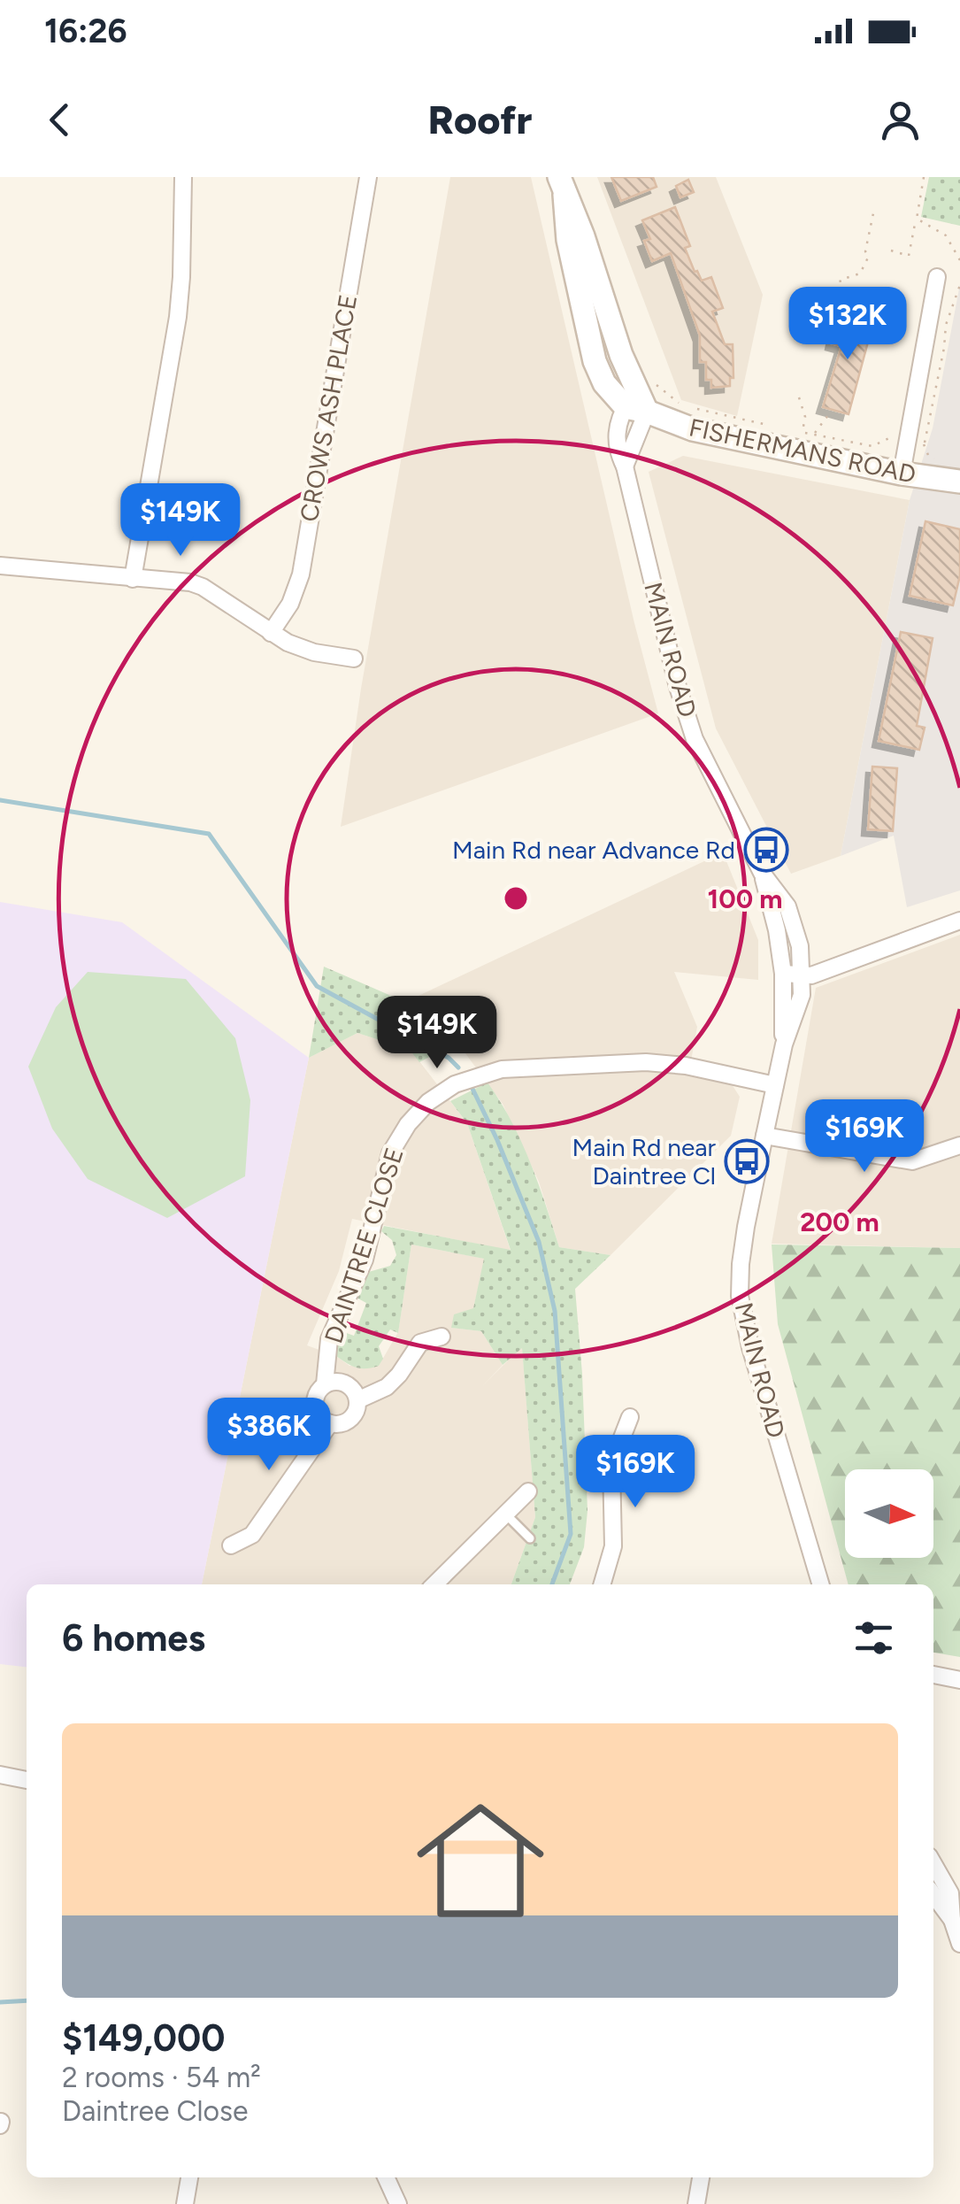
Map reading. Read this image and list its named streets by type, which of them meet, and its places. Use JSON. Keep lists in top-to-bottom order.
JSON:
{
  "streets": {
    "main road": ["FISHERMANS ROAD"],
    "street": ["CROWS ASH PLACE", "MAIN ROAD", "DAINTREE CLOSE"]
  },
  "crossings": [
    ["FISHERMANS ROAD", "MAIN ROAD"],
    ["MAIN ROAD", "DAINTREE CLOSE"]
  ],
  "places": {
    "bus stop": ["Main Rd near Advance Rd", "Main Rd near Daintree Cl"]
  },
  "north": "right",
  "page": {
    "status": "16:26",
    "header": "Roofr",
    "price": [
      "$132K",
      "$149K",
      "$149K",
      "$169K",
      "$386K",
      "$169K"
    ],
    "heading": "6 homes",
    "list": [
      {
        "name": "$149,000",
        "note": "2 rooms · 54 m² · Daintree Close"
      }
    ]
  },
  "rings": ["100 m", "200 m"]
}
